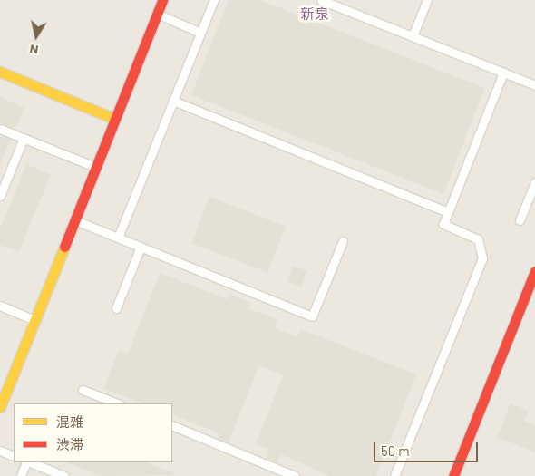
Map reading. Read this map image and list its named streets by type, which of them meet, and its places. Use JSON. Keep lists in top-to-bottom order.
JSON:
{
  "districts": ["新泉"],
  "legend": ["混雑", "渋滞"],
  "scale_bar": "50 m",
  "north": "bottom"
}
